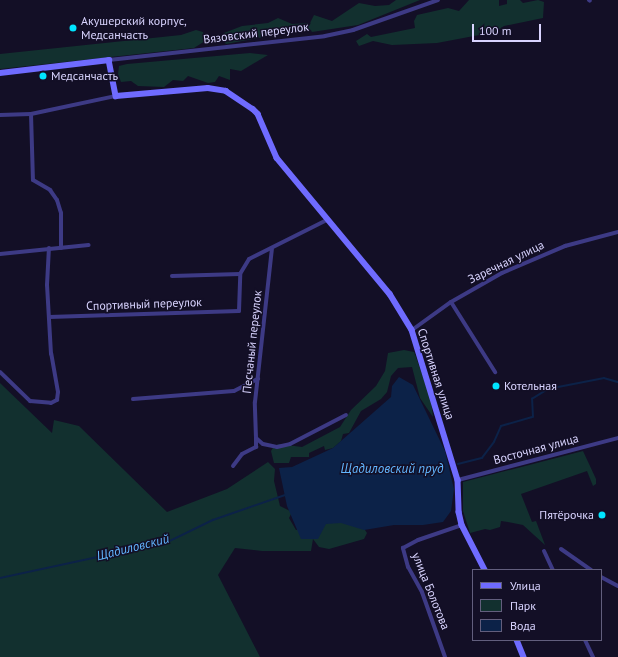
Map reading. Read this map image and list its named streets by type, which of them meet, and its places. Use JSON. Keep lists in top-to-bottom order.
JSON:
{
  "streets": {
    "street": [
      "Вязовский переулок",
      "Заречная улица",
      "Спортивный переулок",
      "Песчаный переулок",
      "Спортивная улица",
      "Восточная улица",
      "улица Болотова"
    ]
  },
  "crossings": [
    ["Заречная улица", "Спортивная улица"],
    ["Спортивная улица", "Восточная улица"],
    ["Спортивная улица", "улица Болотова"]
  ],
  "water": ["Щадиловский пруд", "Щадиловский"],
  "places": [
    "Акушерский корпус, Медсанчасть",
    "Медсанчасть",
    "Котельная",
    "Пятёрочка"
  ],
  "legend": ["Улица", "Парк", "Вода"],
  "scale_bar": "100 m"
}
